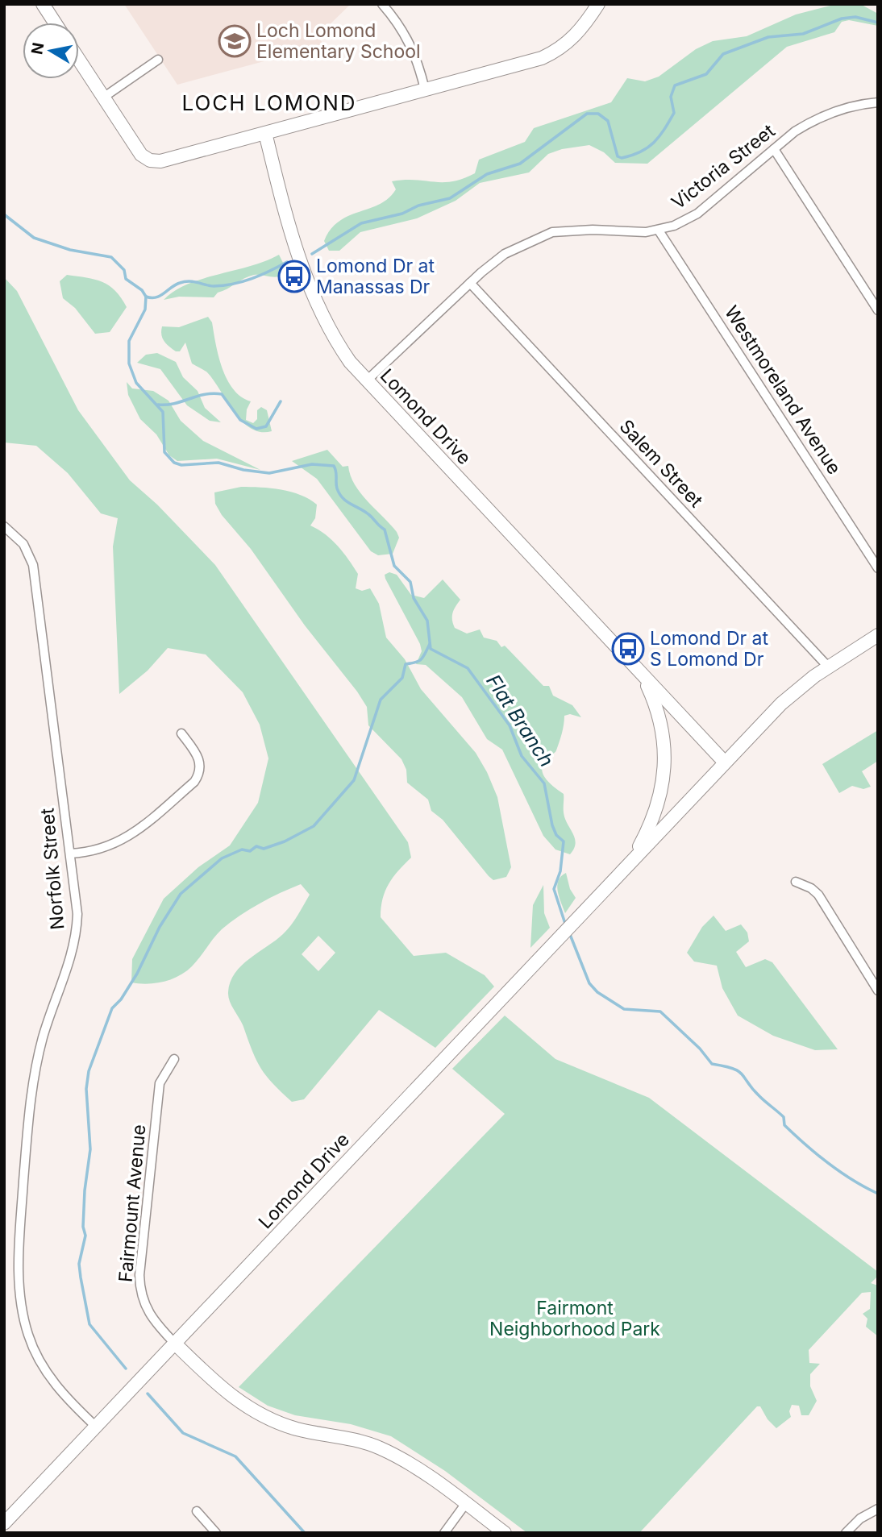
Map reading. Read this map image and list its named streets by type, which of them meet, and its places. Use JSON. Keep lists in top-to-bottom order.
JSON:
{
  "streets": {
    "main road": ["Lomond Drive"],
    "street": [
      "Victoria Street",
      "Westmoreland Avenue",
      "Salem Street",
      "Norfolk Street",
      "Fairmount Avenue"
    ]
  },
  "crossings": [
    ["Victoria Street", "Westmoreland Avenue"],
    ["Victoria Street", "Lomond Drive"],
    ["Victoria Street", "Salem Street"],
    ["Lomond Drive", "Norfolk Street"],
    ["Lomond Drive", "Fairmount Avenue"]
  ],
  "districts": ["LOCH LOMOND"],
  "water": ["Flat Branch"],
  "parks": ["Fairmont Neighborhood Park"],
  "places": {
    "school or university": ["Loch Lomond Elementary School"],
    "bus stop": ["Lomond Dr at Manassas Dr", "Lomond Dr at S Lomond Dr"]
  },
  "north": "left"
}
